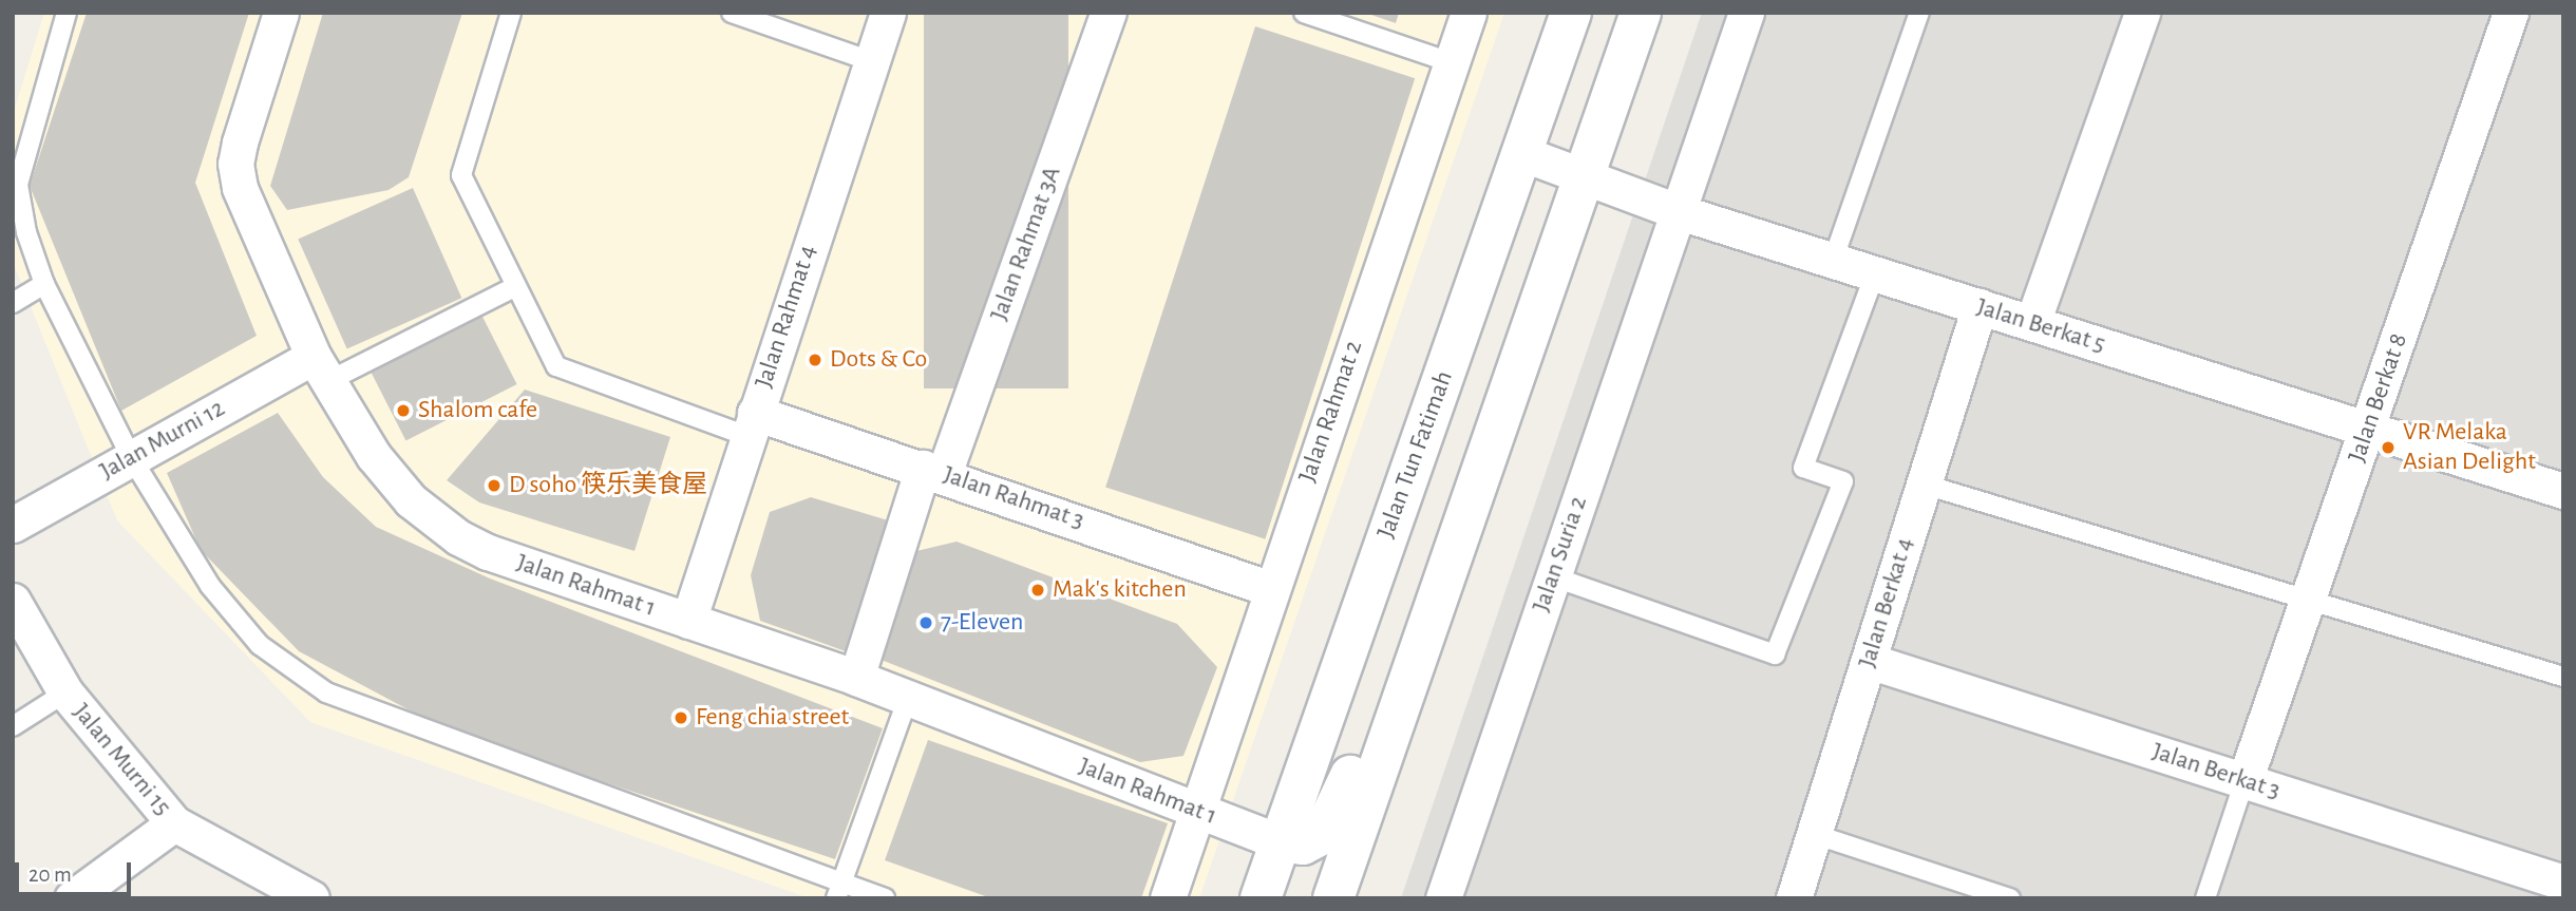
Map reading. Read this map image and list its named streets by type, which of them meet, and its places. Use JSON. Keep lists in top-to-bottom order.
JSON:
{
  "streets": {
    "main road": ["Jalan Tun Fatimah"],
    "street": [
      "Jalan Rahmat 3A",
      "Jalan Rahmat 4",
      "Jalan Berkat 5",
      "Jalan Berkat 8",
      "Jalan Rahmat 2",
      "Jalan Murni 12",
      "Jalan Rahmat 3",
      "Jalan Suria 2",
      "Jalan Rahmat 1",
      "Jalan Berkat 4",
      "Jalan Murni 15",
      "Jalan Berkat 3"
    ]
  },
  "crossings": [
    ["Jalan Rahmat 3A", "Jalan Rahmat 3"],
    ["Jalan Rahmat 3A", "Jalan Rahmat 1"],
    ["Jalan Rahmat 4", "Jalan Rahmat 3"],
    ["Jalan Rahmat 4", "Jalan Rahmat 1"],
    ["Jalan Berkat 5", "Jalan Berkat 8"],
    ["Jalan Berkat 5", "Jalan Tun Fatimah"],
    ["Jalan Berkat 5", "Jalan Suria 2"],
    ["Jalan Berkat 5", "Jalan Berkat 4"],
    ["Jalan Berkat 8", "Jalan Berkat 3"],
    ["Jalan Rahmat 2", "Jalan Rahmat 3"],
    ["Jalan Rahmat 2", "Jalan Rahmat 1"],
    ["Jalan Murni 12", "Jalan Rahmat 1"],
    ["Jalan Tun Fatimah", "Jalan Rahmat 1"],
    ["Jalan Berkat 4", "Jalan Berkat 3"]
  ],
  "places": [
    "Dots & Co",
    "Shalom cafe",
    "VR Melaka Asian Delight",
    "D soho 筷乐美食屋",
    "Mak's kitchen",
    "7-Eleven",
    "Feng chia street"
  ],
  "scale_bar": "20 m"
}
